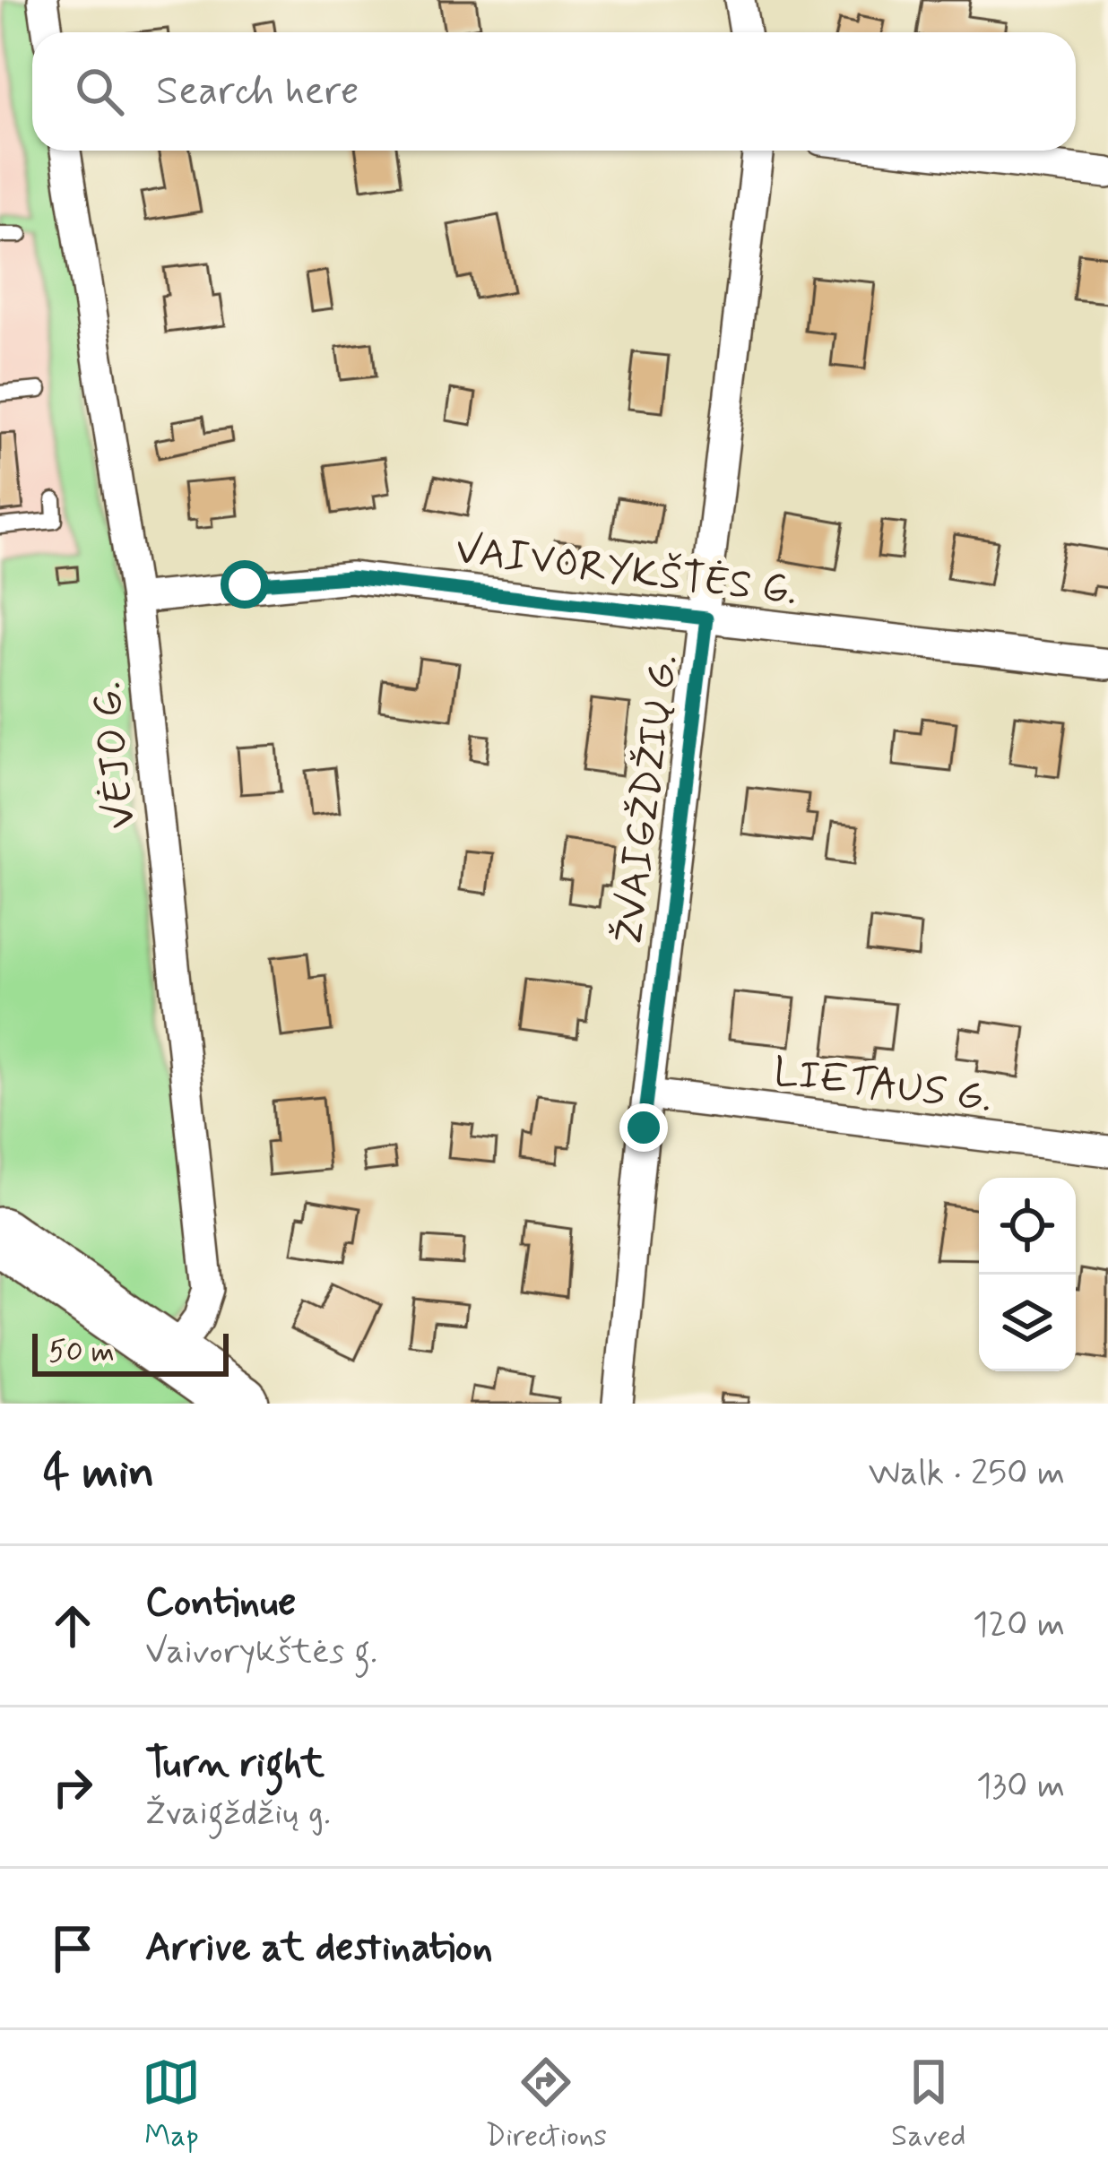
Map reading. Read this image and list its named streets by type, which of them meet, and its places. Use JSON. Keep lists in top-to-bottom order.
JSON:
{
  "streets": {
    "street": [
      "VAIVORYKŠTĖS G.",
      "VĖJO G.",
      "ŽVAIGŽDŽIŲ G.",
      "LIETAUS G."
    ]
  },
  "crossings": [
    ["VAIVORYKŠTĖS G.", "VĖJO G."],
    ["VAIVORYKŠTĖS G.", "ŽVAIGŽDŽIŲ G."],
    ["ŽVAIGŽDŽIŲ G.", "LIETAUS G."]
  ],
  "scale_bar": "50 m",
  "page": {
    "search": "Search here",
    "scale": "50 m",
    "heading": ["4 min", "Walk · 250 m"],
    "list": [
      ["Continue", "Vaivorykštės g.", "120 m"],
      ["Turn right", "Žvaigždžių g.", "130 m"],
      "Arrive at destination"
    ],
    "nav": ["Map", "Directions", "Saved"]
  }
}
